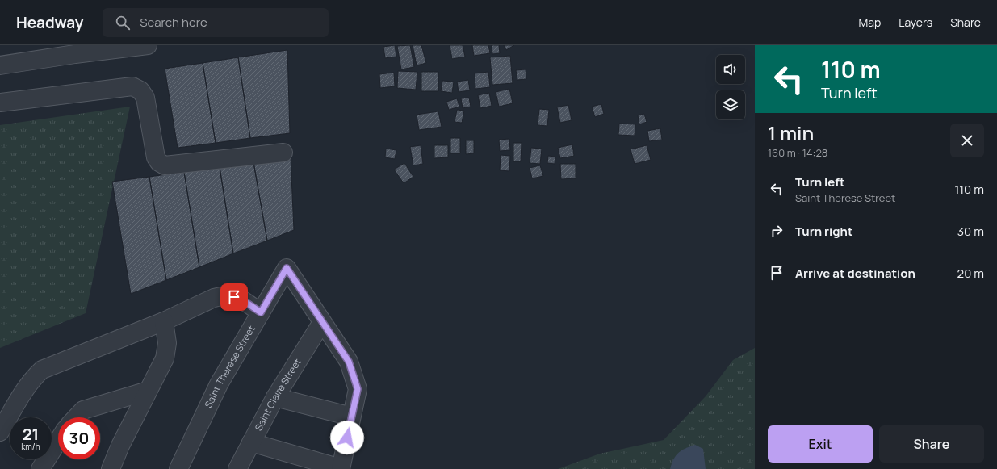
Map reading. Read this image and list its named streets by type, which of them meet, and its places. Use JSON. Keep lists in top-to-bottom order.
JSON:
{
  "streets": {
    "street": ["Saint Therese Street", "Saint Claire Street"]
  },
  "crossings": [
    ["Saint Therese Street", "Saint Claire Street"]
  ],
  "page": {
    "header": "Headway",
    "search": "Search here",
    "nav": ["Map", "Layers", "Share"],
    "turn": ["110 m", "Turn left"],
    "heading": ["1 min", "160 m · 14:28"],
    "list": [
      {
        "name": "Turn left",
        "note": "Saint Therese Street",
        "value": "110 m"
      },
      {
        "name": "Turn right",
        "value": "30 m"
      },
      {
        "name": "Arrive at destination",
        "value": "20 m"
      }
    ],
    "speed": "21 km/h",
    "limit": "30",
    "buttons": ["Exit", "Share"]
  }
}
